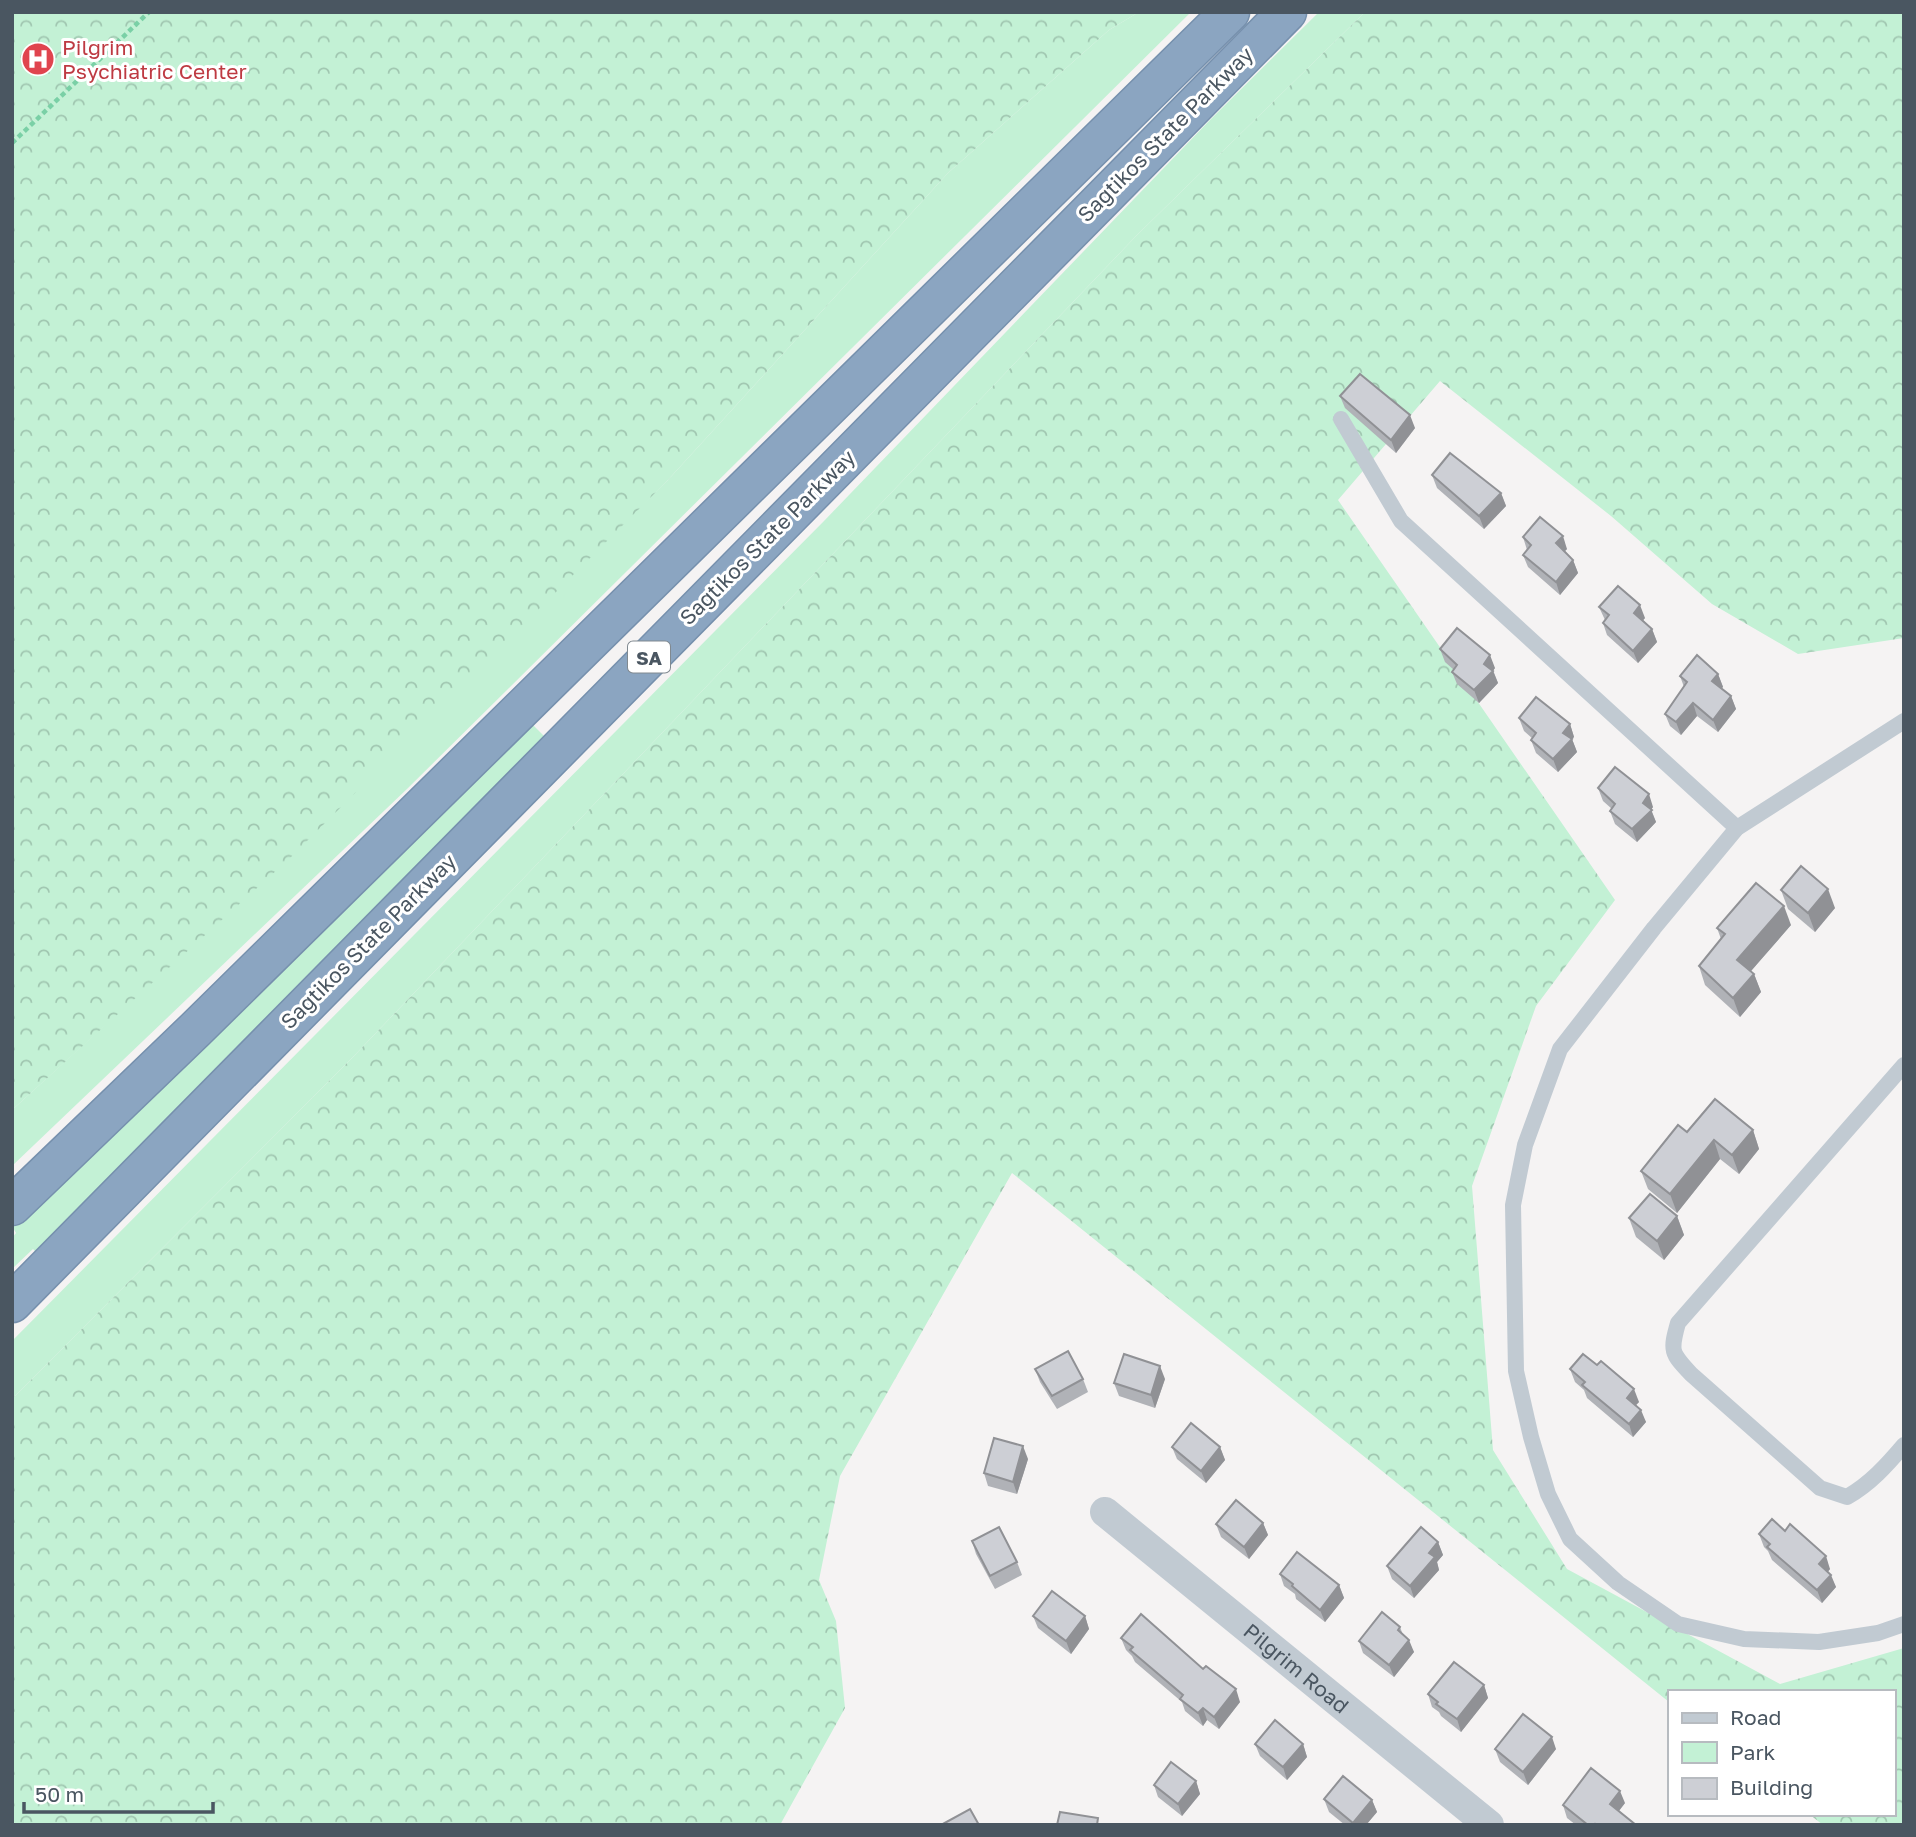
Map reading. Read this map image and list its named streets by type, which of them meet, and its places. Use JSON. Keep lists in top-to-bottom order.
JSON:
{
  "streets": {
    "highway": ["Sagtikos State Parkway", "SA"],
    "street": ["Pilgrim Road"]
  },
  "places": {
    "hospital": ["Pilgrim Psychiatric Center"]
  },
  "legend": ["Road", "Park", "Building"],
  "scale_bar": "50 m"
}
